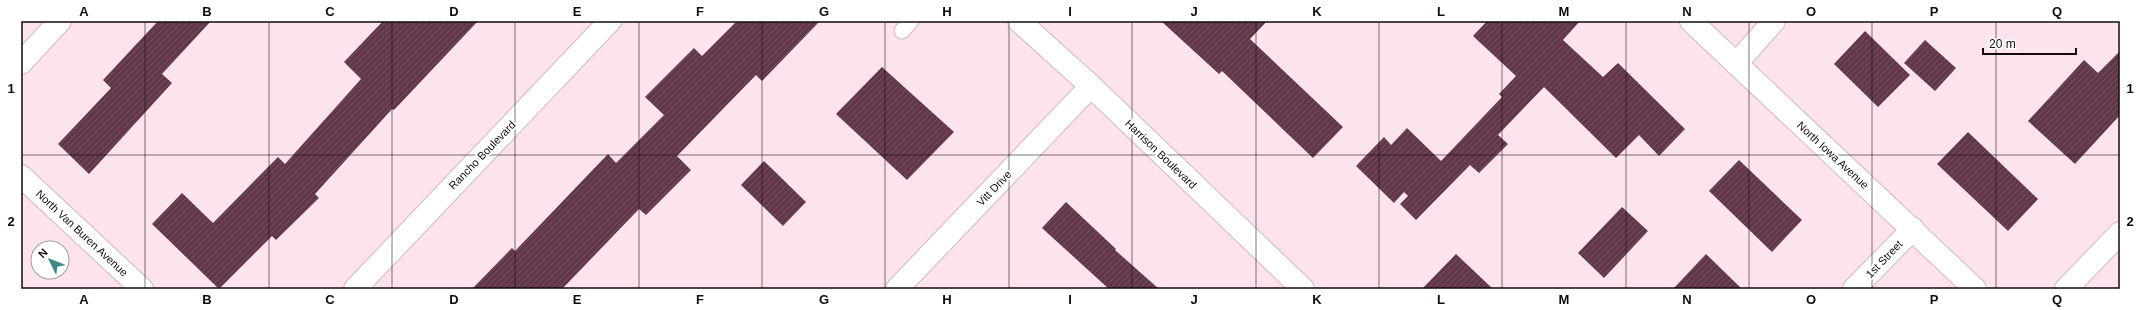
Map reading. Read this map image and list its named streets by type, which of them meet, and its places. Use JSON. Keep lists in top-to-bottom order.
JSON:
{
  "streets": {
    "street": [
      "Harrison Boulevard",
      "Rancho Boulevard",
      "North Iowa Avenue",
      "Vitt Drive",
      "North Van Buren Avenue",
      "1st Street"
    ]
  },
  "crossings": [
    ["Harrison Boulevard", "Vitt Drive"],
    ["North Iowa Avenue", "1st Street"]
  ],
  "scale_bar": "20 m",
  "north": "top left",
  "grid": {
    "columns": [
      "A",
      "B",
      "C",
      "D",
      "E",
      "F",
      "G",
      "H",
      "I",
      "J",
      "K",
      "L",
      "M",
      "N",
      "O",
      "P",
      "Q"
    ],
    "rows": ["1", "2"]
  }
}
